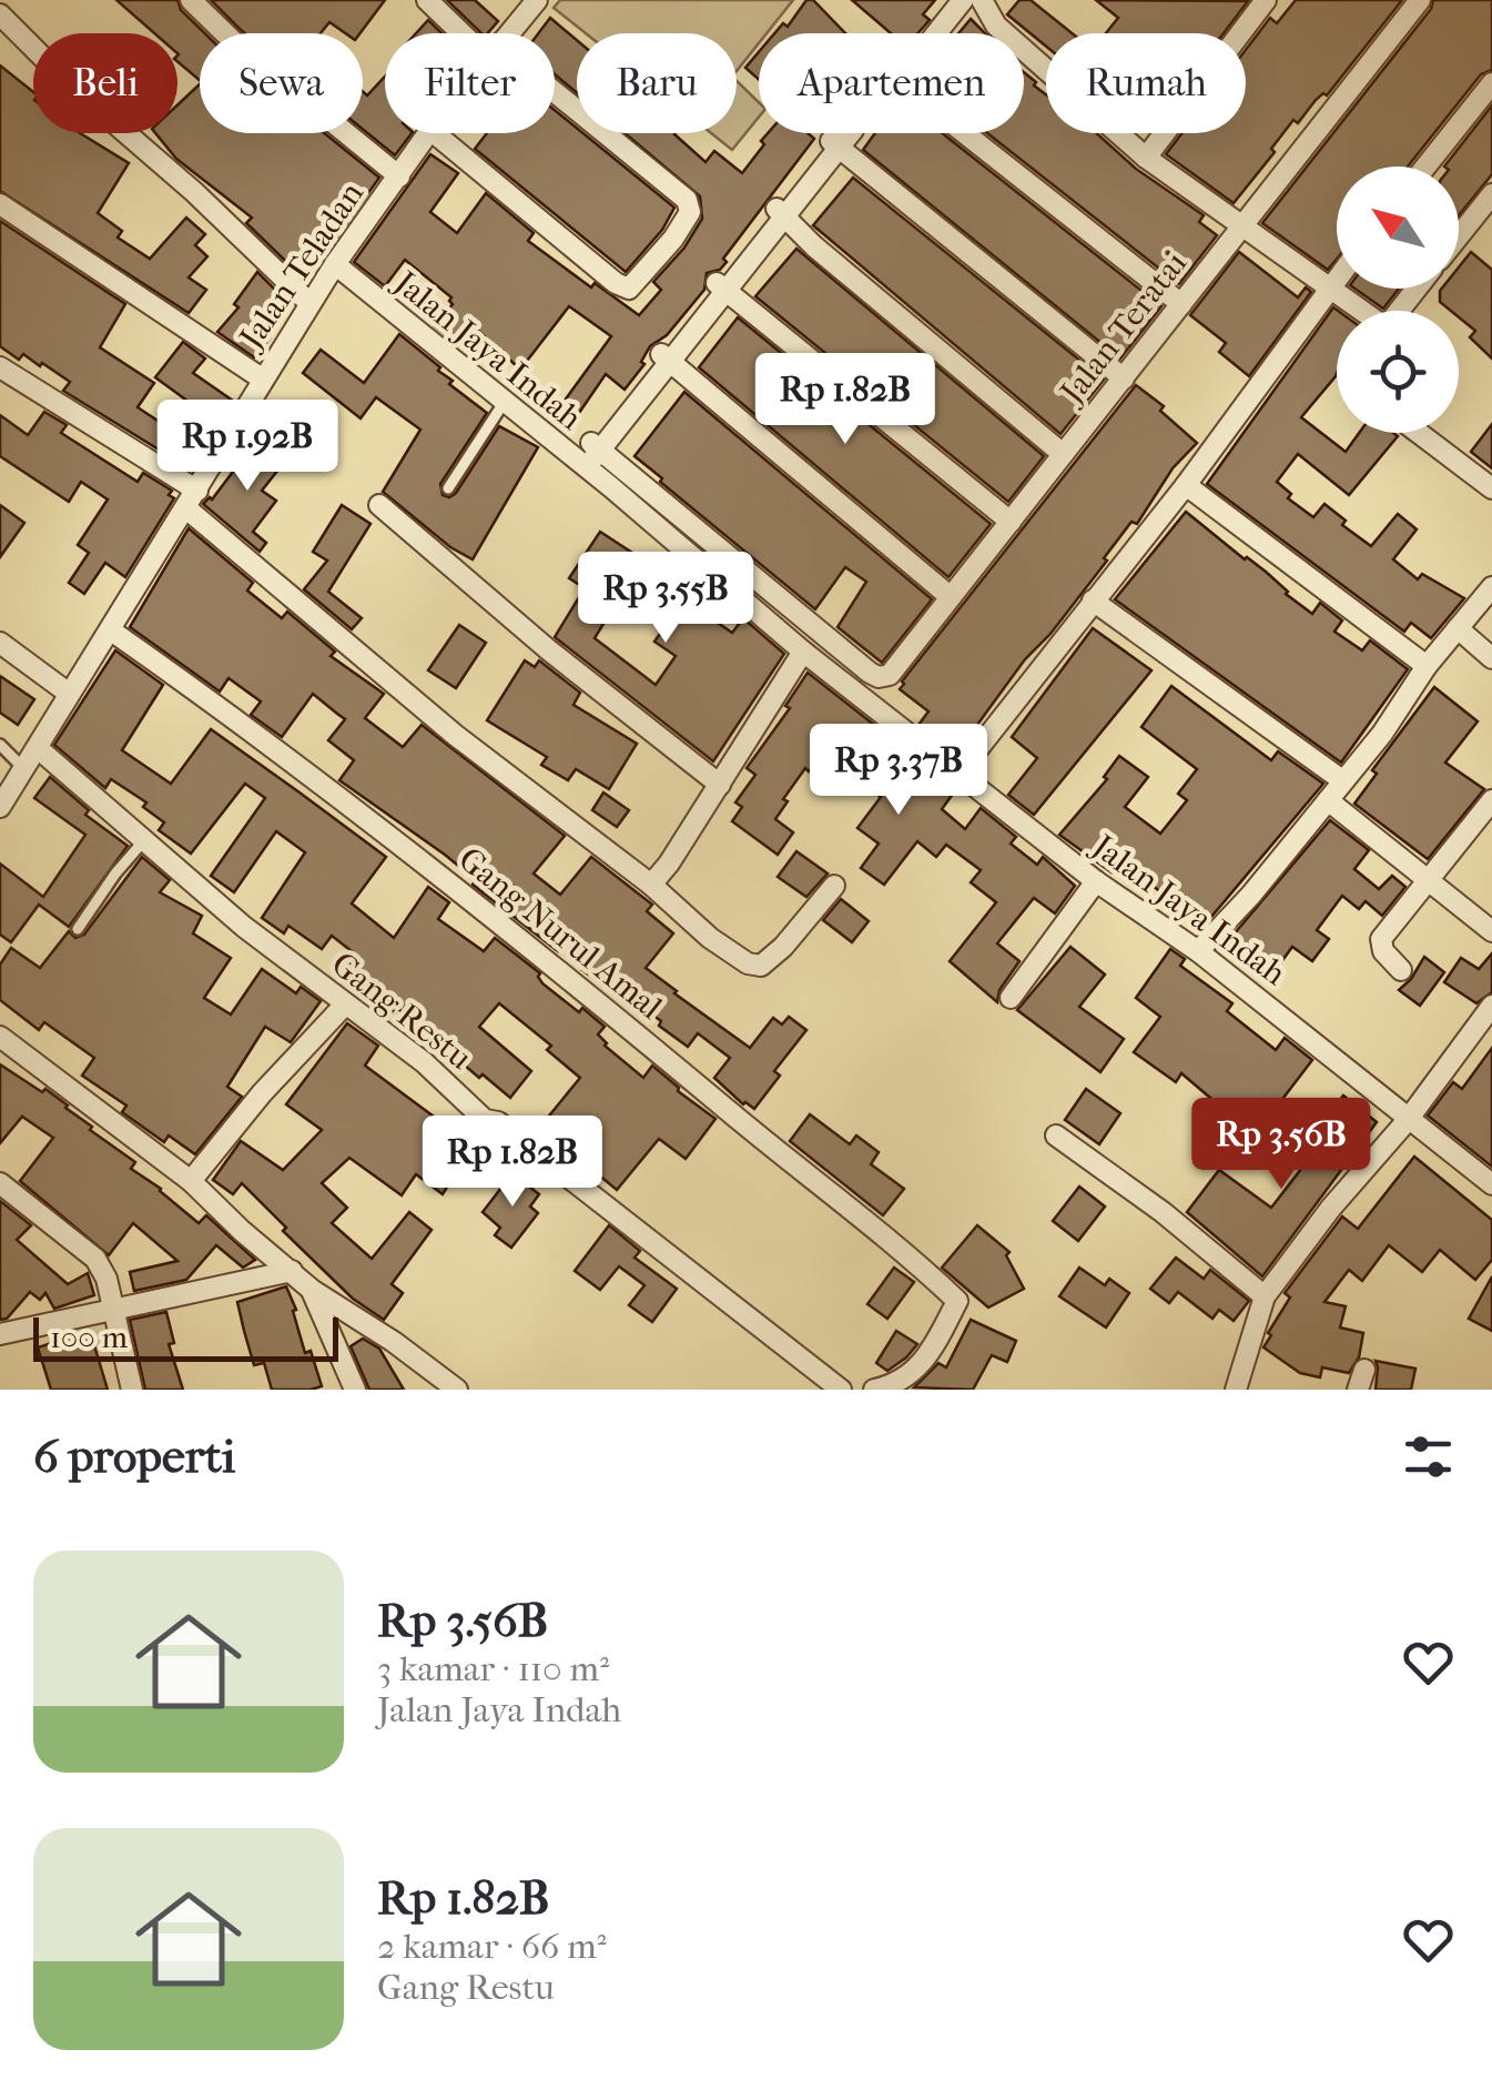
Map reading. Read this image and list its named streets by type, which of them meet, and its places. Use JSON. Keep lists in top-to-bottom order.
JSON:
{
  "streets": {
    "street": [
      "Jalan Teladan",
      "Jalan Teratai",
      "Jalan Jaya Indah",
      "Gang Nurul Amal",
      "Gang Restu"
    ]
  },
  "crossings": [
    ["Jalan Teladan", "Jalan Jaya Indah"],
    ["Jalan Teladan", "Gang Nurul Amal"],
    ["Jalan Teladan", "Gang Restu"]
  ],
  "scale_bar": "100 m",
  "north": "top left",
  "page": {
    "chip": [
      "Beli",
      "Sewa",
      "Filter",
      "Baru",
      "Apartemen",
      "Rumah"
    ],
    "price": [
      "Rp 1.82B",
      "Rp 1.92B",
      "Rp 3.55B",
      "Rp 3.37B",
      "Rp 3.56B",
      "Rp 1.82B"
    ],
    "scale": "100 m",
    "heading": "6 properti",
    "list": [
      {
        "name": "Rp 3.56B",
        "note": "3 kamar · 110 m² · Jalan Jaya Indah"
      },
      {
        "name": "Rp 1.82B",
        "note": "2 kamar · 66 m² · Gang Restu"
      }
    ]
  }
}
